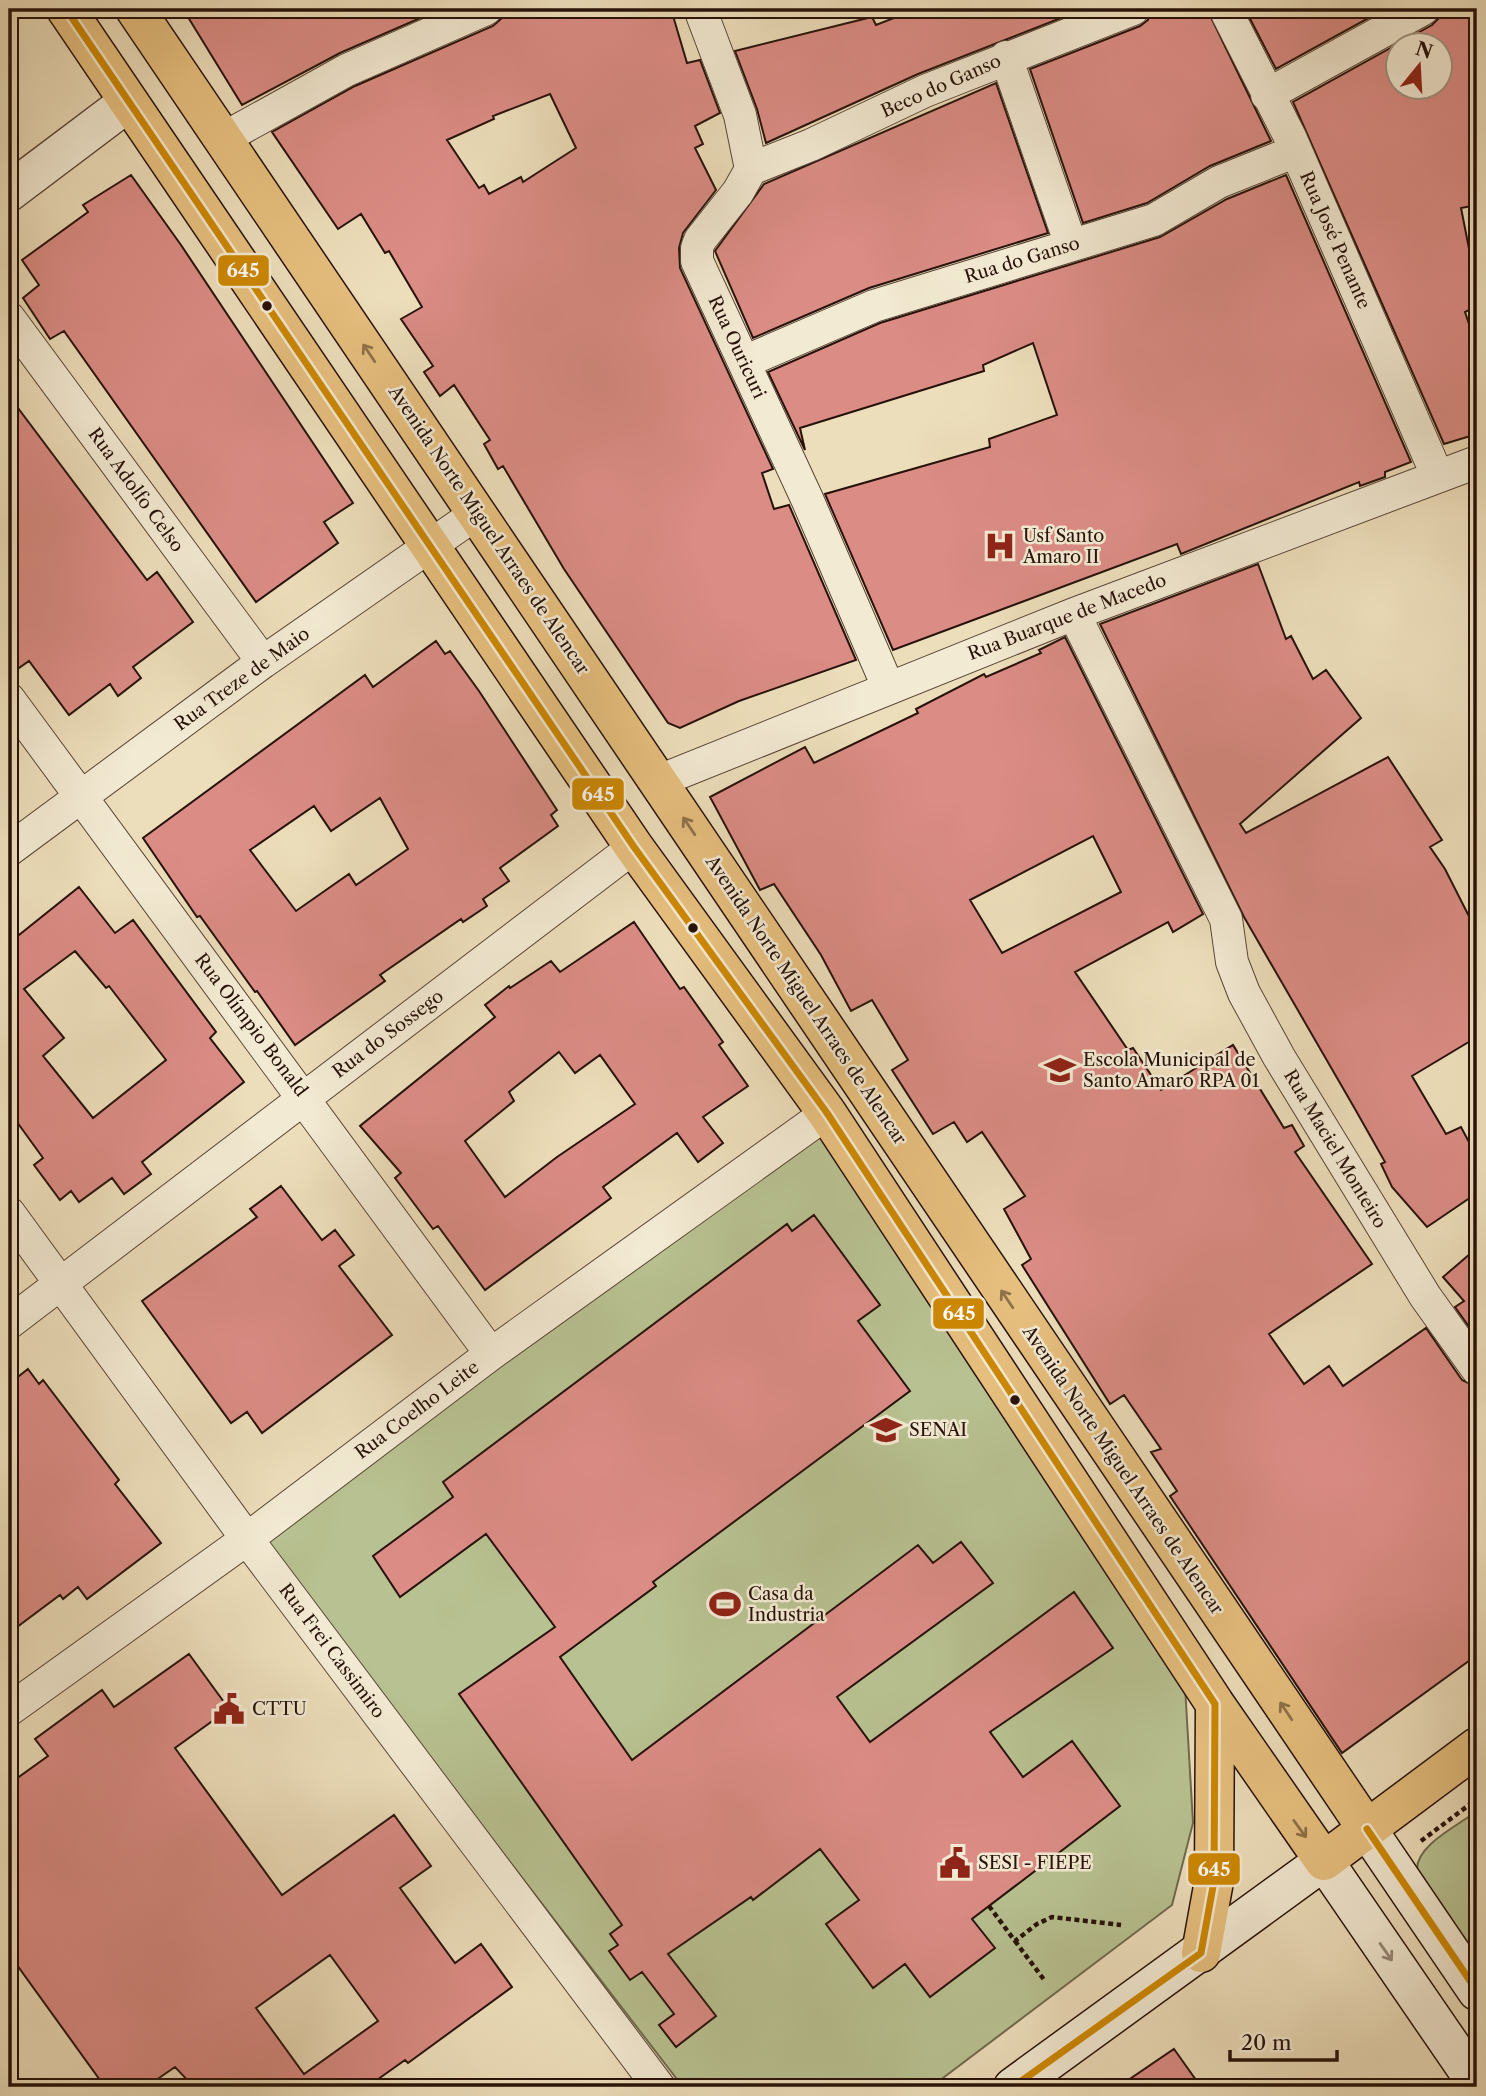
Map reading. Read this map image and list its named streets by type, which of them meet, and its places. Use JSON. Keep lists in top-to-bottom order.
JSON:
{
  "streets": {
    "main road": ["Avenida Norte Miguel Arraes de Alencar"],
    "street": [
      "Beco do Ganso",
      "Rua José Penante",
      "Rua do Ganso",
      "Rua Ouricuri",
      "Rua Adolfo Celso",
      "Rua Buarque de Macedo",
      "Rua Treze de Maio",
      "Rua Olímpio Bonald",
      "Rua do Sossego",
      "Rua Maciel Monteiro",
      "Rua Coelho Leite",
      "Rua Frei Cassimiro"
    ]
  },
  "crossings": [
    ["Beco do Ganso", "Rua Ouricuri"],
    ["Rua José Penante", "Rua do Ganso"],
    ["Rua José Penante", "Rua Buarque de Macedo"],
    ["Rua do Ganso", "Rua Ouricuri"],
    ["Rua Ouricuri", "Rua Buarque de Macedo"],
    ["Rua Adolfo Celso", "Rua Treze de Maio"],
    ["Avenida Norte Miguel Arraes de Alencar", "Rua Buarque de Macedo"],
    ["Avenida Norte Miguel Arraes de Alencar", "Rua Treze de Maio"],
    ["Rua Buarque de Macedo", "Rua Maciel Monteiro"],
    ["Rua Treze de Maio", "Rua Olímpio Bonald"],
    ["Rua Olímpio Bonald", "Rua do Sossego"],
    ["Rua Olímpio Bonald", "Rua Coelho Leite"],
    ["Rua do Sossego", "Rua Frei Cassimiro"],
    ["Rua Coelho Leite", "Rua Frei Cassimiro"]
  ],
  "places": {
    "hospital": ["Usf Santo Amaro II"],
    "school or university": ["Escola Municipal de Santo Amaro RPA 01", "SENAI"],
    "sports": ["Casa da Industria"],
    "public building": ["CTTU", "SESI - FIEPE"]
  },
  "lines": ["transit line 645"],
  "scale_bar": "20 m",
  "north": "top"
}
